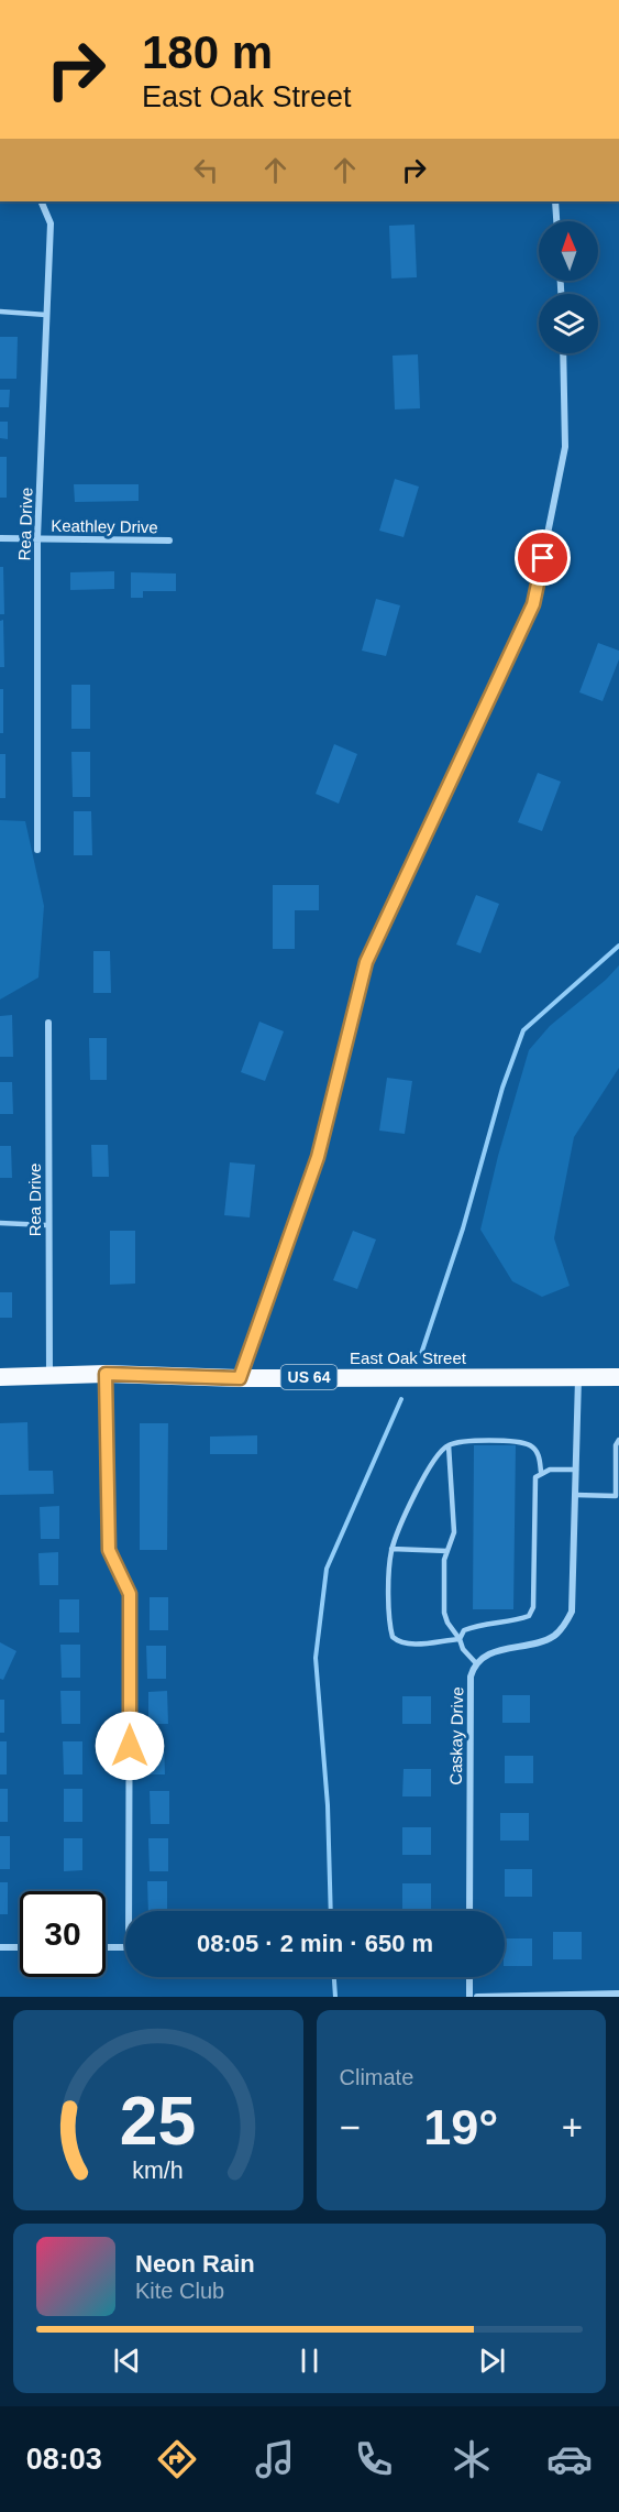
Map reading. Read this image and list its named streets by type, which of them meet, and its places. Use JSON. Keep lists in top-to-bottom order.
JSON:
{
  "streets": {
    "highway": ["East Oak Street", "US 64"],
    "street": ["Rea Drive", "Keathley Drive", "Caskay Drive"]
  },
  "crossings": [
    ["Rea Drive", "Keathley Drive"],
    ["Rea Drive", "East Oak Street"]
  ],
  "north": "top",
  "page": {
    "turn": ["180 m", "East Oak Street"],
    "limit": "30",
    "trip": "08:05 · 2 min · 650 m",
    "tile": "Climate",
    "heat": ["−", "19°", "+"],
    "song": ["Neon Rain", "Kite Club"],
    "tabs": "08:03",
    "gauge": ["25", "km/h"]
  }
}
